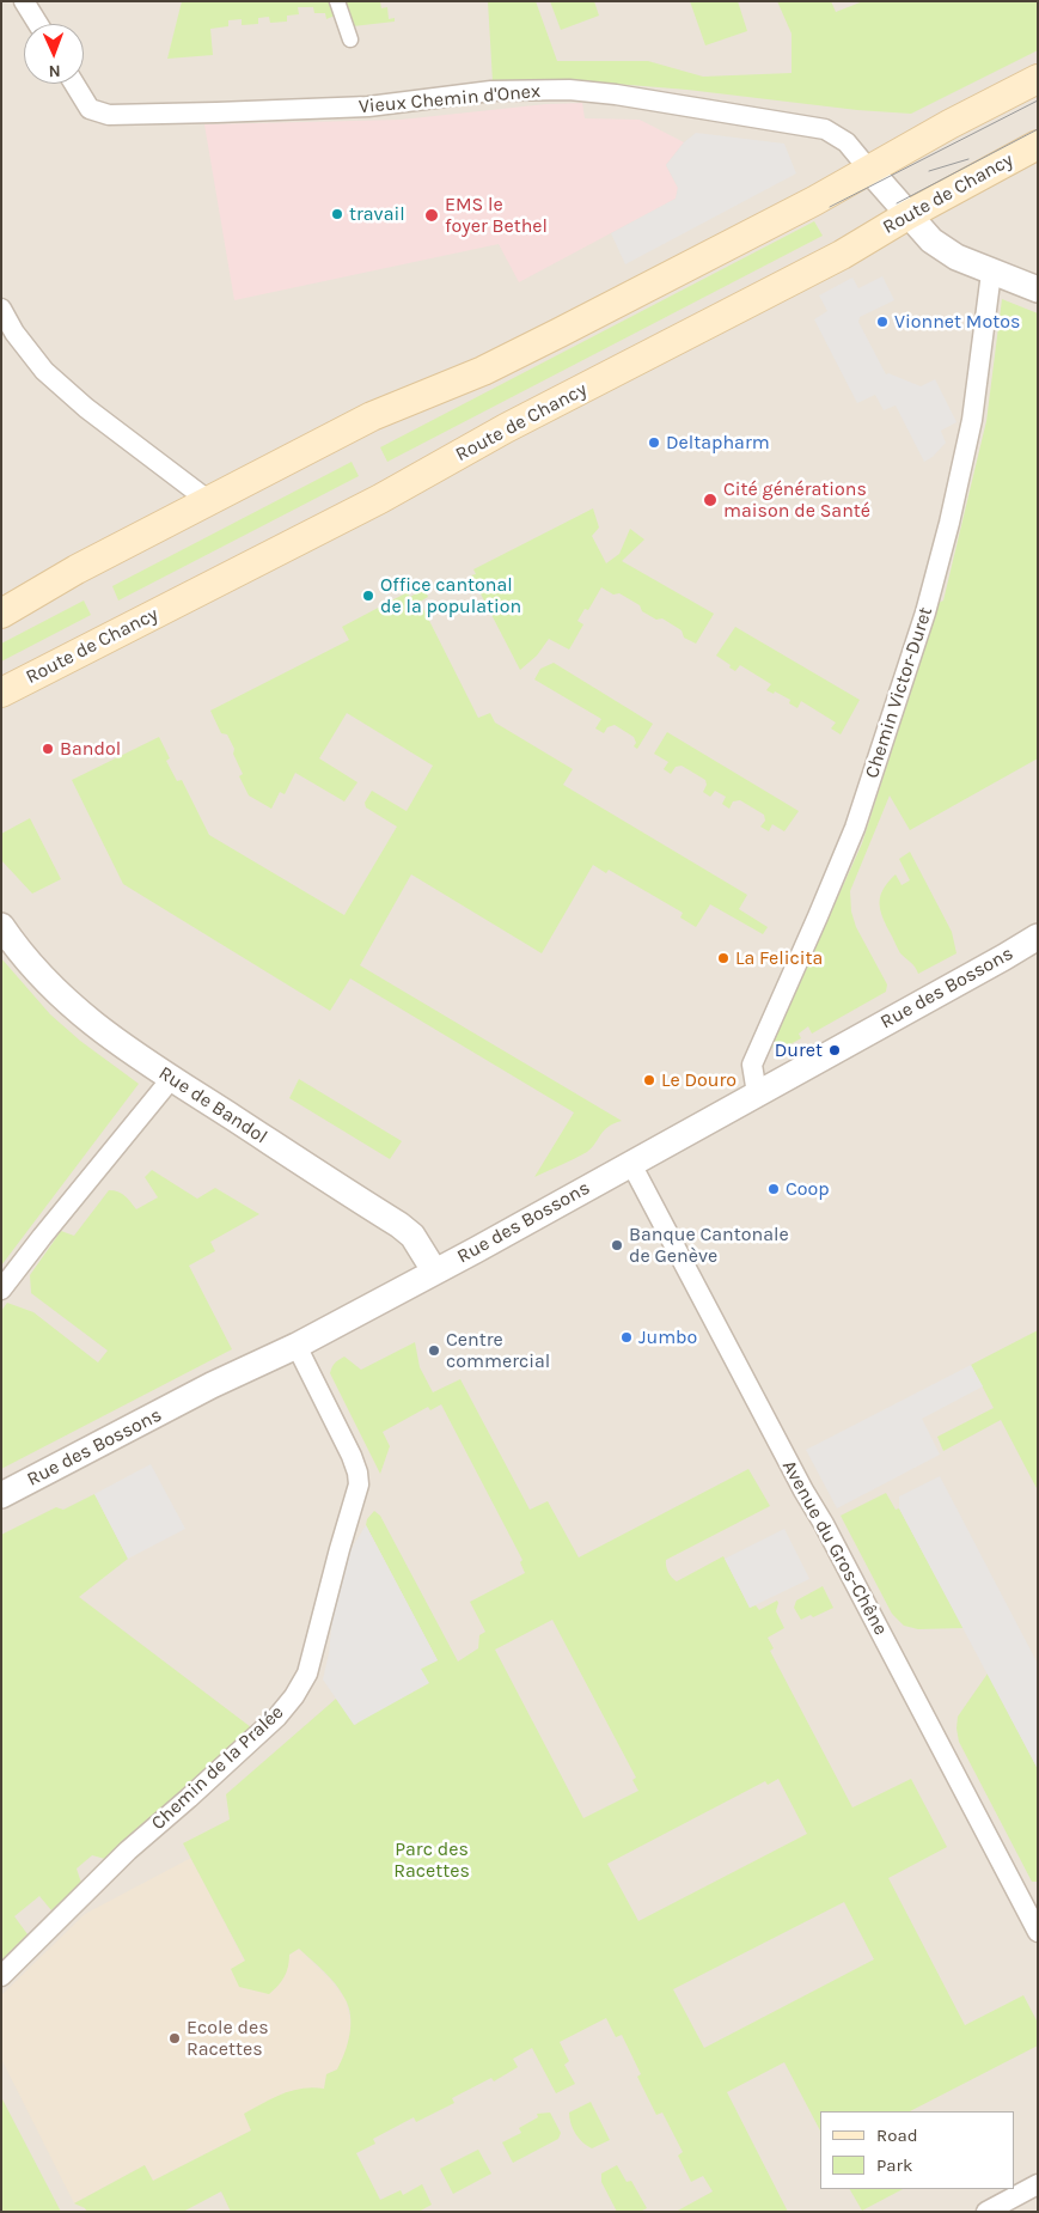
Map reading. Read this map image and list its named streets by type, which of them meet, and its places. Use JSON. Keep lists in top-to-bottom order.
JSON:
{
  "streets": {
    "main road": ["Route de Chancy"],
    "street": [
      "Vieux Chemin d'Onex",
      "Chemin Victor-Duret",
      "Rue des Bossons",
      "Rue de Bandol",
      "Avenue du Gros-Chêne",
      "Chemin de la Pralée"
    ]
  },
  "crossings": [
    ["Chemin Victor-Duret", "Rue des Bossons"],
    ["Rue des Bossons", "Rue de Bandol"],
    ["Rue des Bossons", "Avenue du Gros-Chêne"],
    ["Rue des Bossons", "Chemin de la Pralée"]
  ],
  "parks": ["Parc des Racettes"],
  "places": [
    "travail",
    "EMS le foyer Bethel",
    "Vionnet Motos",
    "Deltapharm",
    "Cité générations maison de Santé",
    "Office cantonal de la population",
    "Bandol",
    "La Felicita",
    "Duret",
    "Le Douro",
    "Coop",
    "Banque Cantonale de Genève",
    "Jumbo",
    "Centre commercial",
    "Ecole des Racettes"
  ],
  "legend": ["Road", "Park"],
  "north": "bottom"
}
